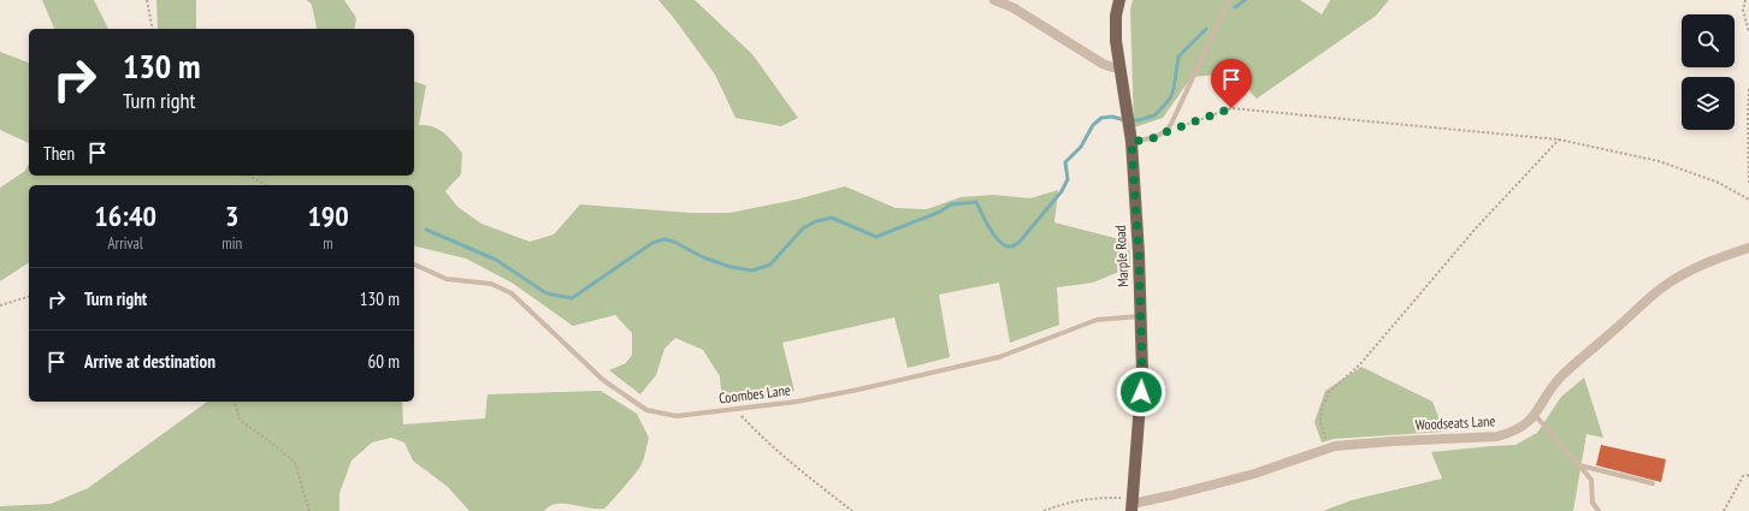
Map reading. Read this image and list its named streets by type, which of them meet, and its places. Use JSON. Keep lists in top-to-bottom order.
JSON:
{
  "streets": {
    "main road": ["Marple Road"],
    "street": ["Woodseats Lane"],
    "lane": ["Coombes Lane"]
  },
  "crossings": [
    ["Marple Road", "Coombes Lane"],
    ["Marple Road", "Woodseats Lane"]
  ],
  "page": {
    "turn": ["130 m", "Turn right"],
    "then": "Then",
    "eta": [
      "16:40",
      "Arrival",
      "3",
      "min",
      "190",
      "m"
    ],
    "list": [
      {
        "name": "Turn right",
        "value": "130 m"
      },
      {
        "name": "Arrive at destination",
        "value": "60 m"
      }
    ]
  }
}
